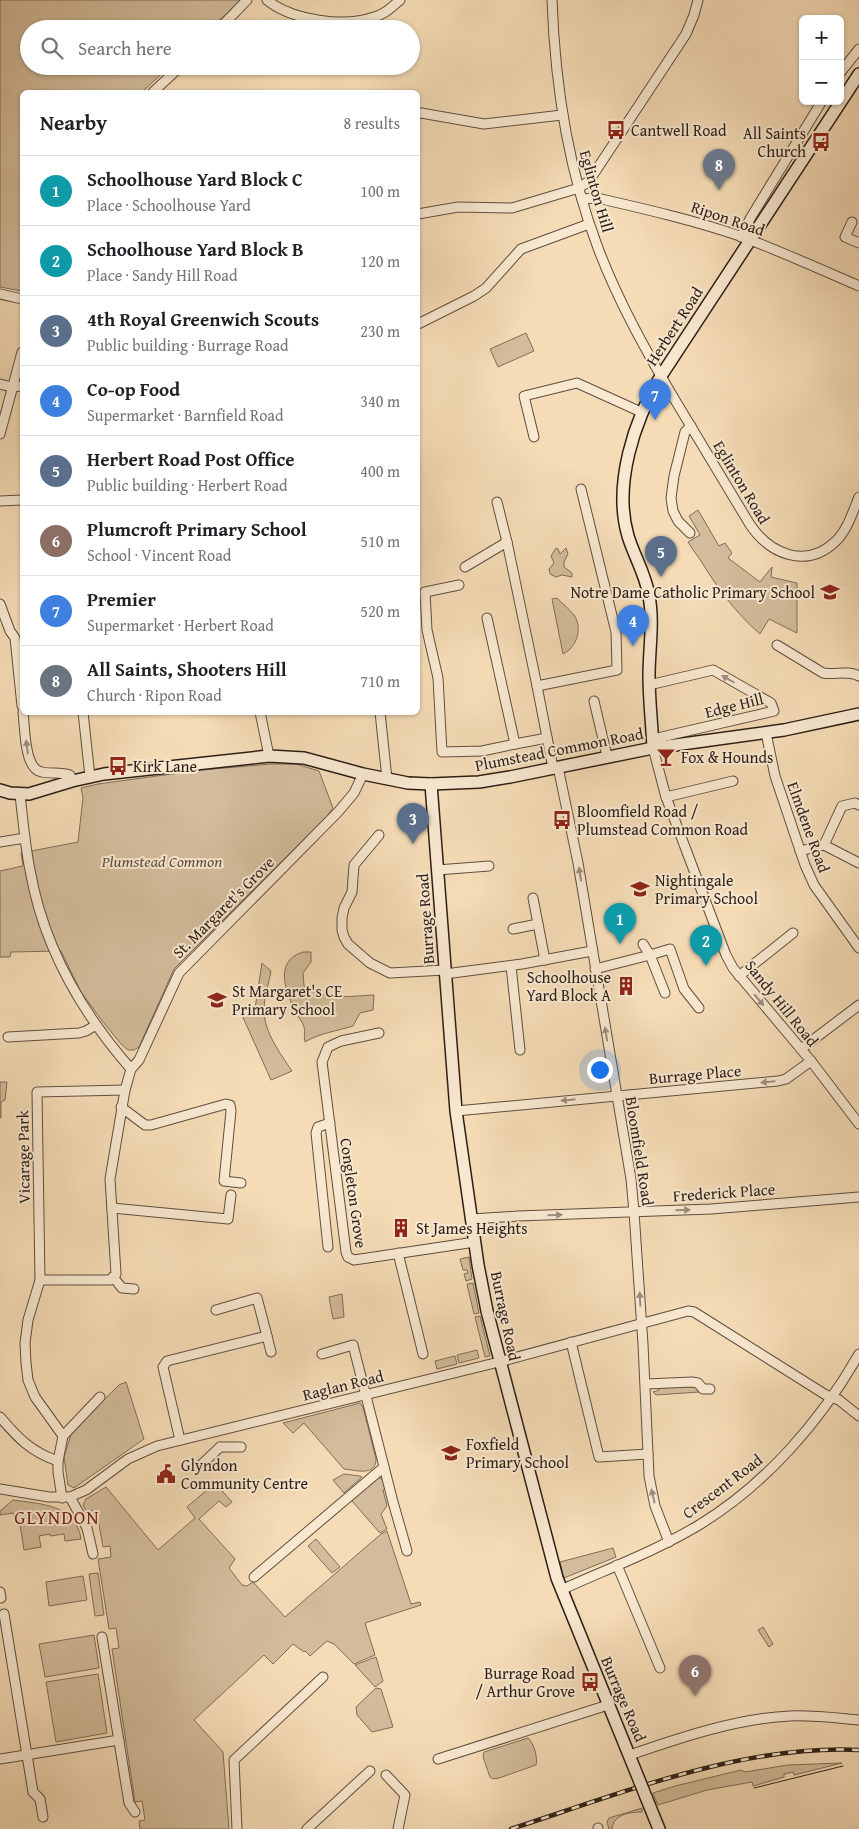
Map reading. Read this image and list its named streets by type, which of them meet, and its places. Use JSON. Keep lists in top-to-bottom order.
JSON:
{
  "streets": {
    "street": [
      "Eglinton Hill",
      "Ripon Road",
      "Herbert Road",
      "Eglinton Road",
      "Edge Hill",
      "Plumstead Common Road",
      "Elmdene Road",
      "St. Margaret's Grove",
      "Burrage Road",
      "Sandy Hill Road",
      "Burrage Place",
      "Bloomfield Road",
      "Vicarage Park",
      "Frederick Place",
      "Congleton Grove",
      "Raglan Road",
      "Crescent Road"
    ]
  },
  "crossings": [
    ["Eglinton Hill", "Ripon Road"],
    ["Eglinton Hill", "Herbert Road"],
    ["Eglinton Hill", "Eglinton Road"],
    ["Ripon Road", "Herbert Road"],
    ["Herbert Road", "Eglinton Road"],
    ["Herbert Road", "Edge Hill"],
    ["Herbert Road", "Plumstead Common Road"],
    ["Herbert Road", "Sandy Hill Road"],
    ["Edge Hill", "Plumstead Common Road"],
    ["Edge Hill", "Sandy Hill Road"],
    ["Plumstead Common Road", "Elmdene Road"],
    ["Plumstead Common Road", "St. Margaret's Grove"],
    ["Plumstead Common Road", "Burrage Road"],
    ["Plumstead Common Road", "Sandy Hill Road"],
    ["Plumstead Common Road", "Bloomfield Road"],
    ["St. Margaret's Grove", "Vicarage Park"],
    ["Burrage Road", "Burrage Place"],
    ["Burrage Road", "Frederick Place"],
    ["Burrage Road", "Congleton Grove"],
    ["Burrage Road", "Raglan Road"],
    ["Burrage Road", "Crescent Road"],
    ["Sandy Hill Road", "Burrage Place"],
    ["Burrage Place", "Bloomfield Road"],
    ["Bloomfield Road", "Frederick Place"],
    ["Bloomfield Road", "Raglan Road"],
    ["Bloomfield Road", "Crescent Road"],
    ["Raglan Road", "Crescent Road"]
  ],
  "one_way": ["Burrage Place", "Bloomfield Road", "Frederick Place"],
  "districts": ["GLYNDON"],
  "parks": ["Plumstead Common"],
  "places": {
    "bus stop": [
      "Cantwell Road",
      "All Saints Church",
      "Kirk Lane",
      "Bloomfield Road / Plumstead Common Road",
      "Burrage Road / Arthur Grove"
    ],
    "school or university": [
      "Notre Dame Catholic Primary School",
      "Nightingale Primary School",
      "St Margaret's CE Primary School",
      "Foxfield Primary School"
    ],
    "bar": ["Fox & Hounds"],
    "building": ["Schoolhouse Yard Block A", "St James Heights"],
    "public building": ["Glyndon Community Centre"]
  },
  "page": {
    "map_buttons": ["+", "−"],
    "search": "Search here",
    "heading": ["Nearby", "8 results"],
    "pins": [
      "8",
      "7",
      "5",
      "4",
      "3",
      "1",
      "2",
      "6"
    ],
    "list": [
      {
        "mark": "1",
        "name": "Schoolhouse Yard Block C",
        "note": "Place · Schoolhouse Yard",
        "value": "100 m"
      },
      {
        "mark": "2",
        "name": "Schoolhouse Yard Block B",
        "note": "Place · Sandy Hill Road",
        "value": "120 m"
      },
      {
        "mark": "3",
        "name": "4th Royal Greenwich Scouts",
        "note": "Public building · Burrage Road",
        "value": "230 m"
      },
      {
        "mark": "4",
        "name": "Co-op Food",
        "note": "Supermarket · Barnfield Road",
        "value": "340 m"
      },
      {
        "mark": "5",
        "name": "Herbert Road Post Office",
        "note": "Public building · Herbert Road",
        "value": "400 m"
      },
      {
        "mark": "6",
        "name": "Plumcroft Primary School",
        "note": "School · Vincent Road",
        "value": "510 m"
      },
      {
        "mark": "7",
        "name": "Premier",
        "note": "Supermarket · Herbert Road",
        "value": "520 m"
      },
      {
        "mark": "8",
        "name": "All Saints, Shooters Hill",
        "note": "Church · Ripon Road",
        "value": "710 m"
      }
    ]
  }
}
